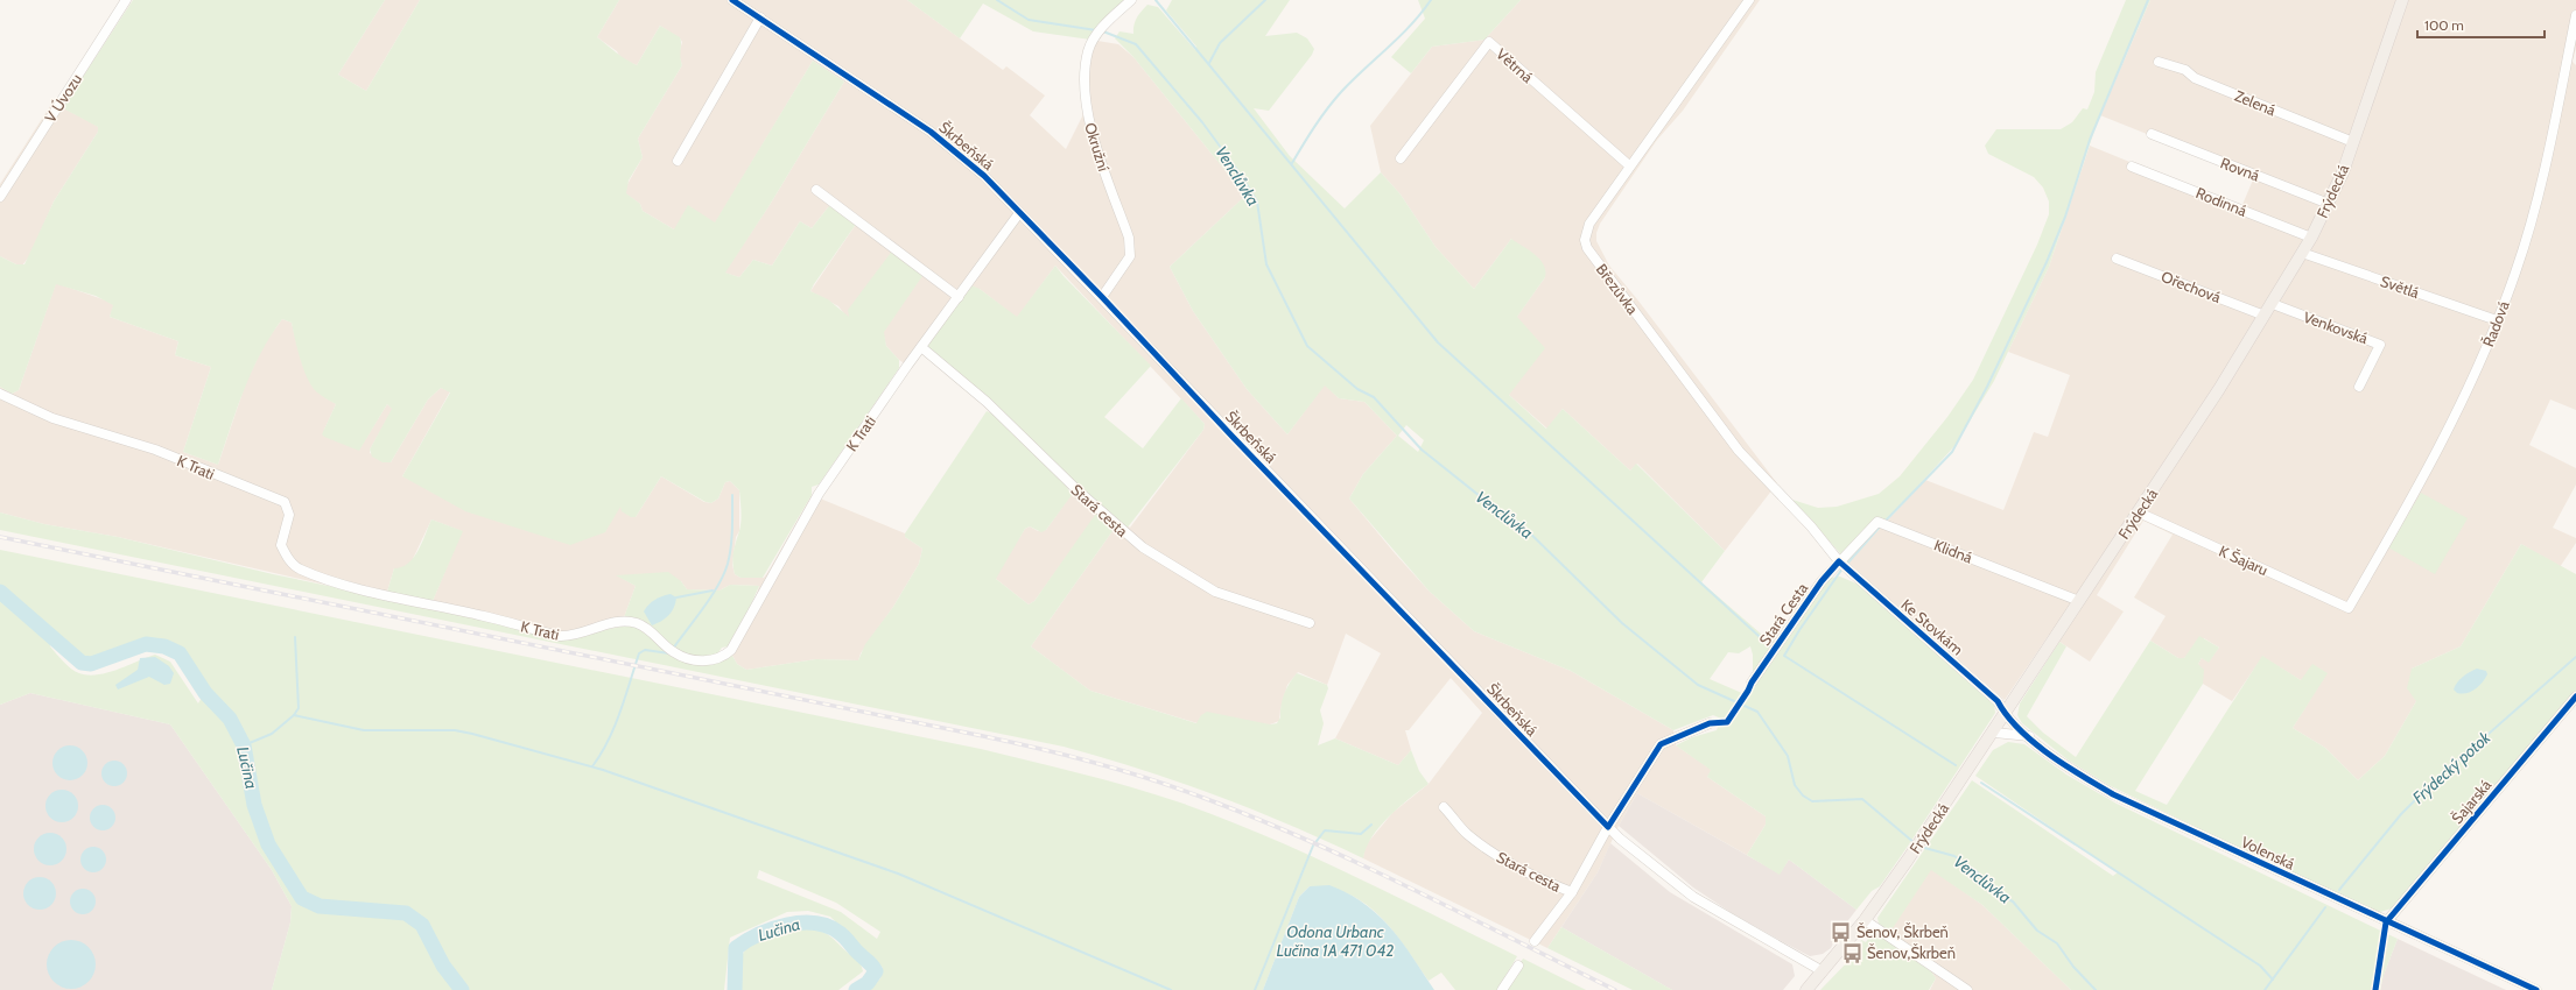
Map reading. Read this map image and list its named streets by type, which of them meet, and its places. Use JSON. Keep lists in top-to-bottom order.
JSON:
{
  "streets": {
    "main road": ["Frýdecká"],
    "street": [
      "Větrná",
      "V Úvozu",
      "Zelená",
      "Škrbeňská",
      "Okružní",
      "Rovná",
      "Rodinná",
      "Ořechová",
      "Světlá",
      "Březůvka",
      "Řadová",
      "Venkovská",
      "K Trati",
      "Stará cesta",
      "Klidná",
      "K Šajaru",
      "Stará Cesta",
      "Ke Stovkám",
      "Šajarská",
      "Volenská"
    ]
  },
  "crossings": [
    ["Větrná", "Březůvka"],
    ["Zelená", "Frýdecká"],
    ["Škrbeňská", "Okružní"],
    ["Škrbeňská", "Frýdecká"],
    ["Škrbeňská", "K Trati"],
    ["Rovná", "Frýdecká"],
    ["Frýdecká", "Rodinná"],
    ["Frýdecká", "Ořechová"],
    ["Frýdecká", "Světlá"],
    ["Frýdecká", "Venkovská"],
    ["Frýdecká", "Klidná"],
    ["Frýdecká", "K Šajaru"],
    ["Frýdecká", "Ke Stovkám"],
    ["Frýdecká", "Volenská"],
    ["Světlá", "Řadová"],
    ["Březůvka", "Klidná"],
    ["Březůvka", "Stará Cesta"],
    ["Březůvka", "Ke Stovkám"],
    ["Řadová", "K Šajaru"],
    ["K Trati", "Stará cesta"],
    ["Klidná", "Stará Cesta"],
    ["Klidná", "Ke Stovkám"],
    ["Stará Cesta", "Ke Stovkám"],
    ["Ke Stovkám", "Volenská"],
    ["Šajarská", "Volenská"]
  ],
  "water": [
    "Venclůvka",
    "Lučina",
    "Frýdecký potok",
    "Odona Urbanc Lučina 1A 471 042"
  ],
  "places": {
    "bus stop": ["Šenov, Škrbeň", "Šenov,Škrbeň"]
  },
  "scale_bar": "100 m"
}
